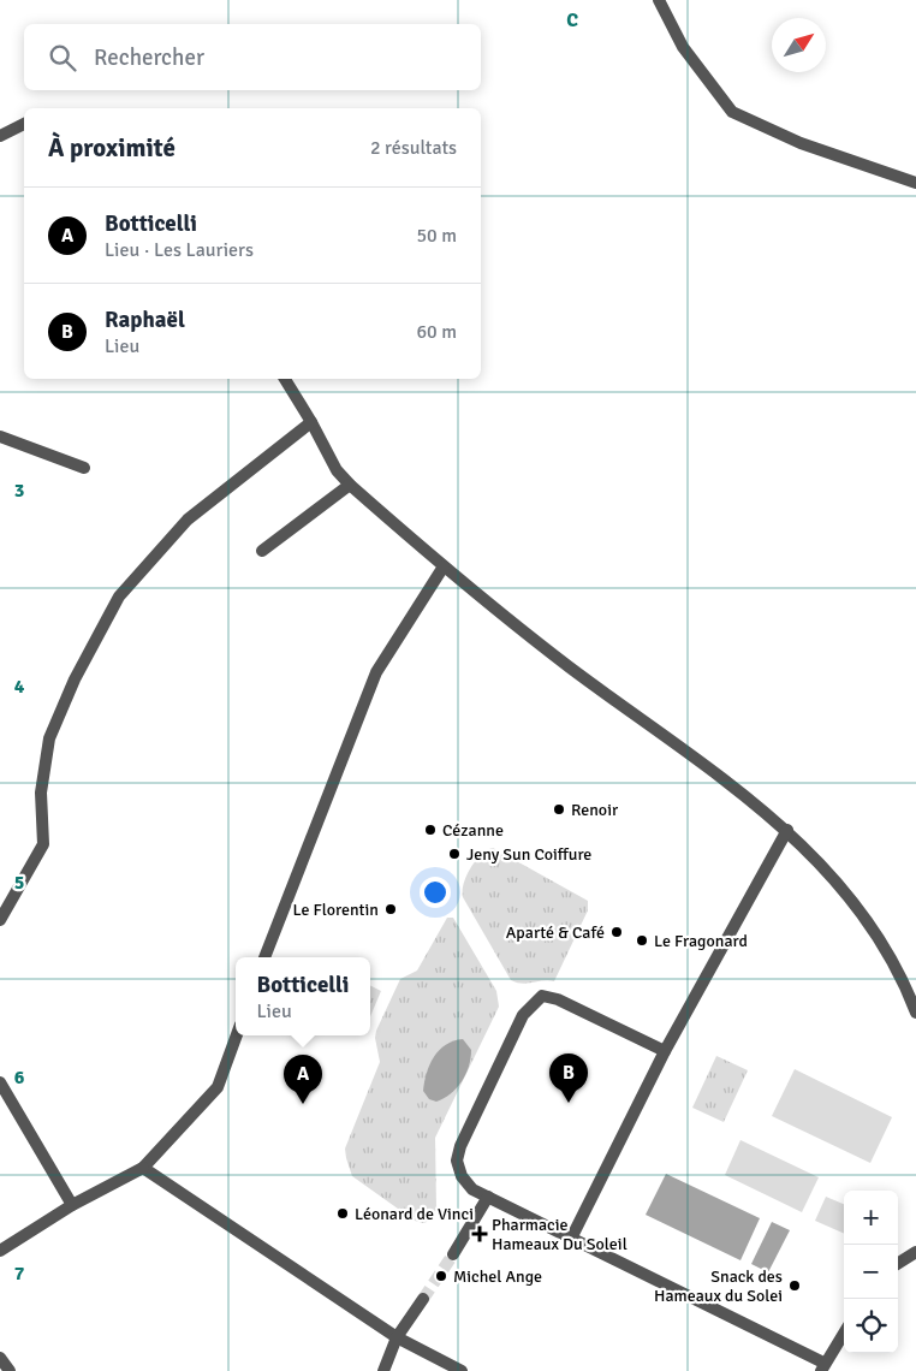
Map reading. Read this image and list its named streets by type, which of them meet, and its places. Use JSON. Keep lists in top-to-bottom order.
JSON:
{
  "places": {
    "other": [
      "Renoir",
      "Cézanne",
      "Jeny Sun Coiffure",
      "Le Florentin",
      "Aparté & Café",
      "Le Fragonard",
      "Léonard de Vinci",
      "Michel Ange",
      "Snack des Hameaux du Solei"
    ],
    "health": ["Pharmacie Hameaux Du Soleil"]
  },
  "north": "top right",
  "page": {
    "search": "Rechercher",
    "heading": ["À proximité", "2 résultats"],
    "list": [
      {
        "mark": "A",
        "name": "Botticelli",
        "note": "Lieu · Les Lauriers",
        "value": "50 m"
      },
      {
        "mark": "B",
        "name": "Raphaël",
        "note": "Lieu",
        "value": "60 m"
      }
    ],
    "popup": ["Botticelli", "Lieu"],
    "pins": ["B", "A"],
    "map_buttons": ["+", "−"]
  },
  "grid": {
    "columns": ["C"],
    "rows": [
      "3",
      "4",
      "5",
      "6",
      "7"
    ]
  }
}
